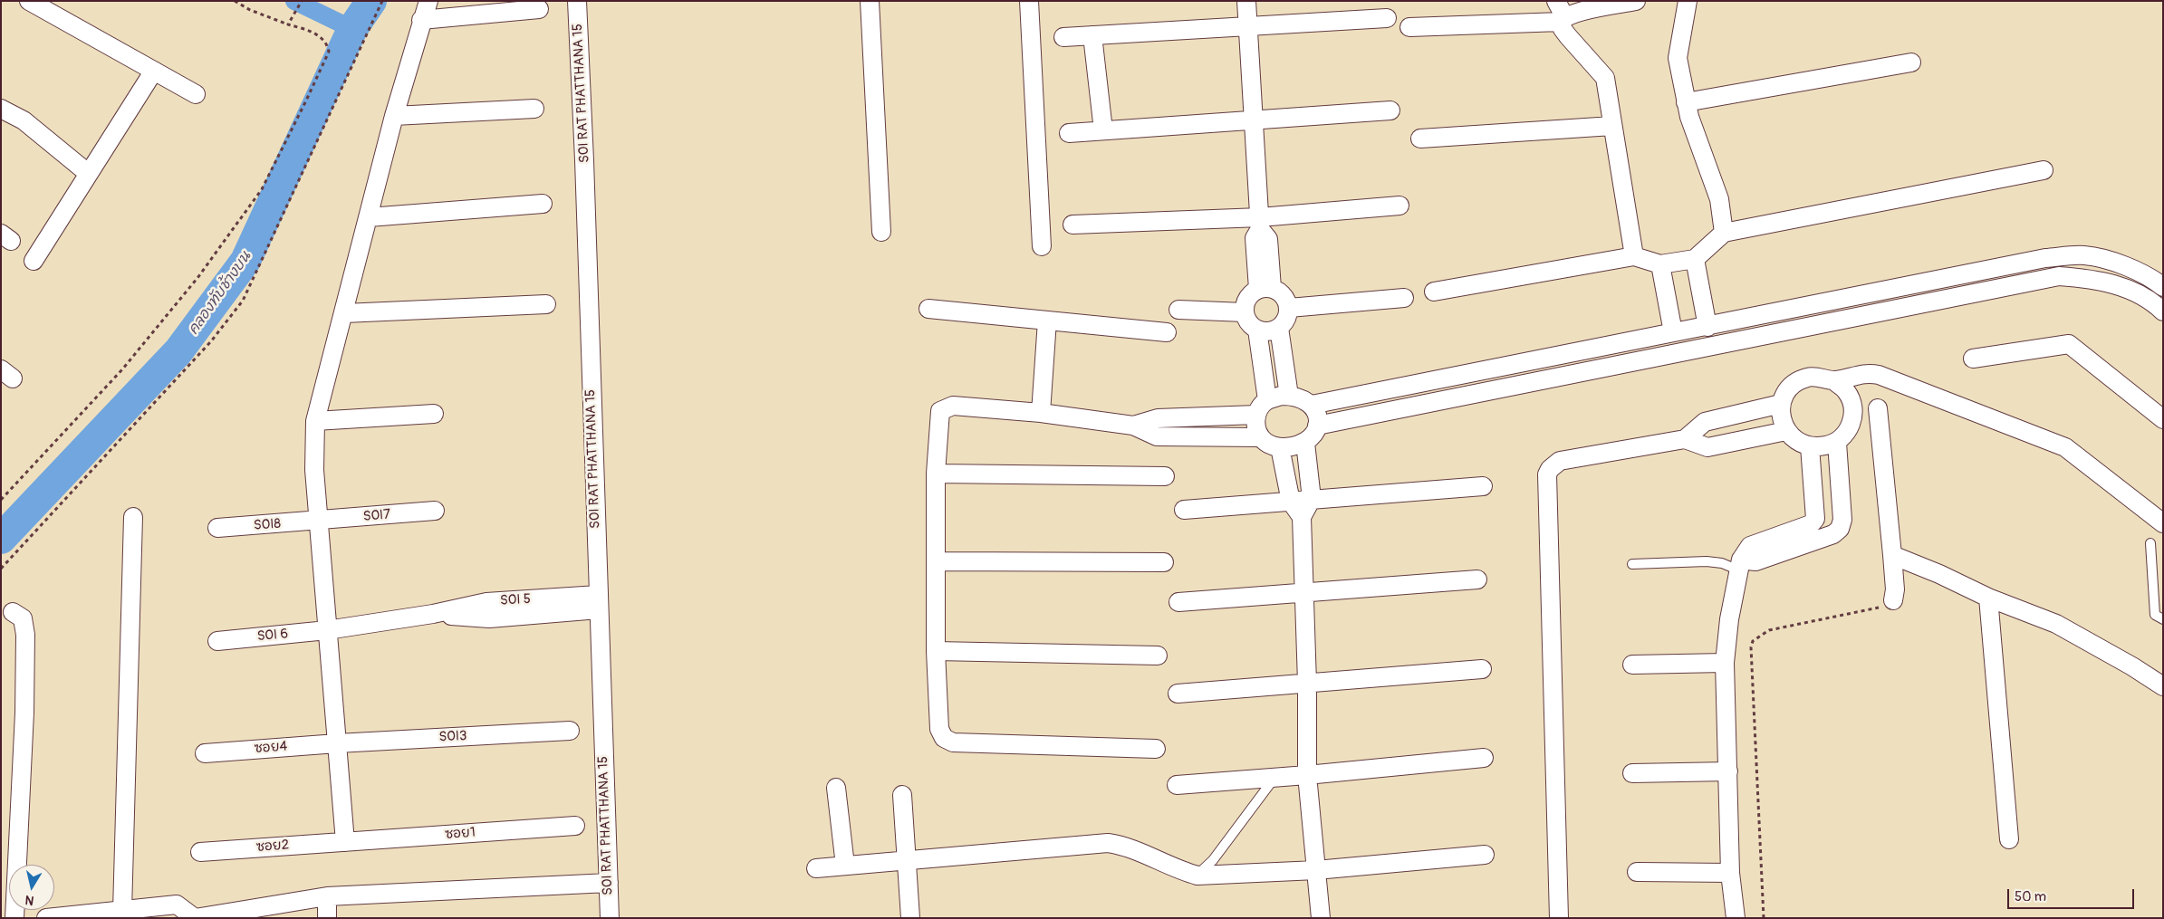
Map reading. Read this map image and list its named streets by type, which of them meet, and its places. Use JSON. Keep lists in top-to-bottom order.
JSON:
{
  "streets": {
    "street": [
      "SOI RAT PHATTHANA 15",
      "SOI7",
      "SOI8",
      "SOI 5",
      "SOI 6",
      "SOI3",
      "ซอย4",
      "ซอย1",
      "ซอย2"
    ]
  },
  "crossings": [
    ["SOI RAT PHATTHANA 15", "SOI 5"],
    ["SOI7", "SOI8"],
    ["SOI 5", "SOI 6"],
    ["SOI3", "ซอย4"],
    ["ซอย1", "ซอย2"]
  ],
  "water": ["คลองทับช้างบน"],
  "scale_bar": "50 m",
  "north": "bottom"
}
